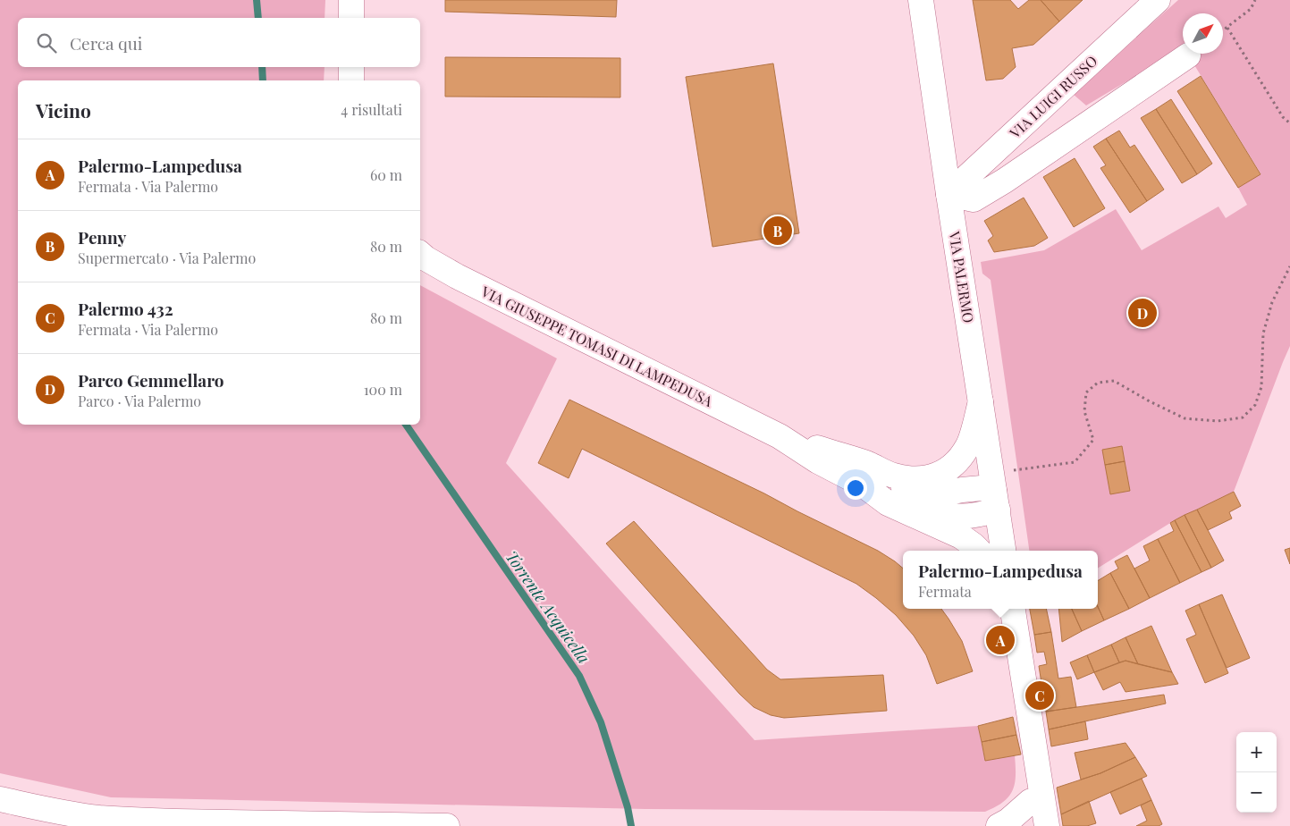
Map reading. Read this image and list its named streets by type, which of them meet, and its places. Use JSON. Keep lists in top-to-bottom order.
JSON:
{
  "streets": {
    "street": ["VIA LUIGI RUSSO", "VIA PALERMO", "VIA GIUSEPPE TOMASI DI LAMPEDUSA"]
  },
  "crossings": [
    ["VIA LUIGI RUSSO", "VIA PALERMO"]
  ],
  "water": ["Torrente Acquicella"],
  "north": "top right",
  "page": {
    "search": "Cerca qui",
    "heading": ["Vicino", "4 risultati"],
    "list": [
      {
        "mark": "A",
        "name": "Palermo-Lampedusa",
        "note": "Fermata · Via Palermo",
        "value": "60 m"
      },
      {
        "mark": "B",
        "name": "Penny",
        "note": "Supermercato · Via Palermo",
        "value": "80 m"
      },
      {
        "mark": "C",
        "name": "Palermo 432",
        "note": "Fermata · Via Palermo",
        "value": "80 m"
      },
      {
        "mark": "D",
        "name": "Parco Gemmellaro",
        "note": "Parco · Via Palermo",
        "value": "100 m"
      }
    ],
    "pins": [
      "B",
      "D",
      "A",
      "C"
    ],
    "popup": ["Palermo-Lampedusa", "Fermata"],
    "map_buttons": ["+", "−"]
  }
}
